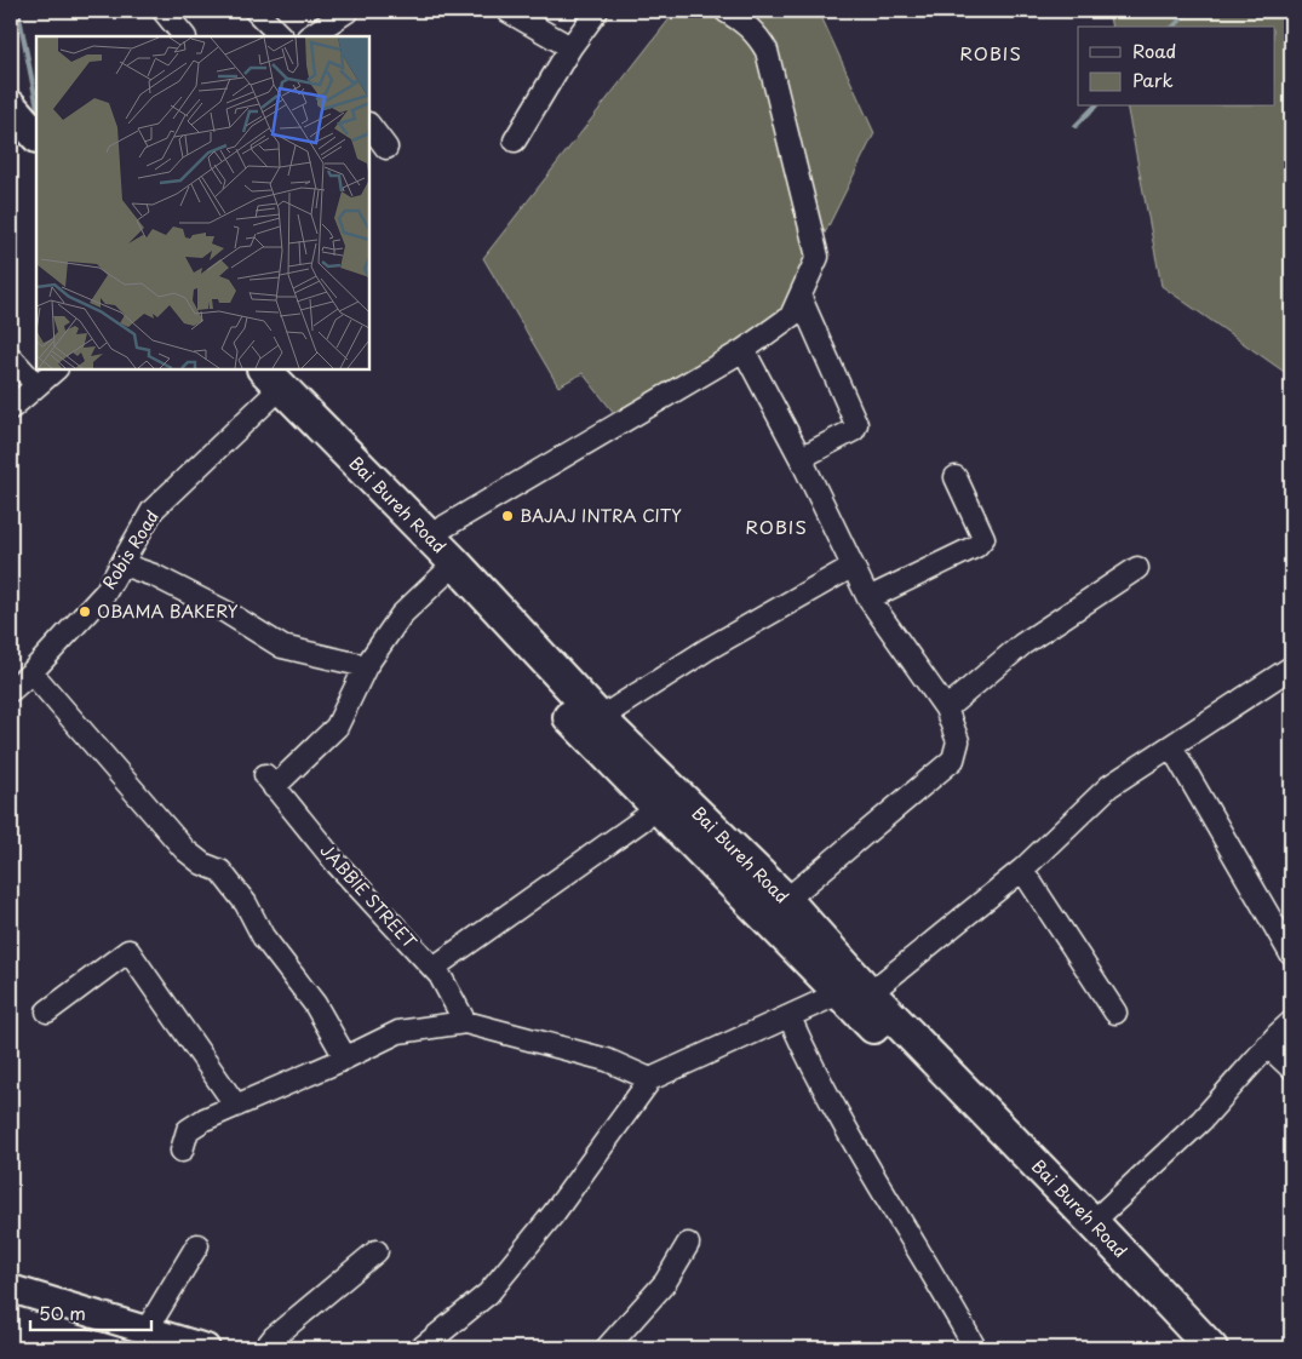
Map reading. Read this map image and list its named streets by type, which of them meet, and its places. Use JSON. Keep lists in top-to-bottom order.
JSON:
{
  "streets": {
    "highway": ["Bai Bureh Road"],
    "street": ["Robis Road", "JABBIE STREET"]
  },
  "crossings": [
    ["Bai Bureh Road", "Robis Road"]
  ],
  "districts": ["ROBIS", "ROBIS"],
  "places": ["BAJAJ INTRA CITY", "OBAMA BAKERY"],
  "legend": ["Road", "Park"],
  "scale_bar": "50 m"
}
